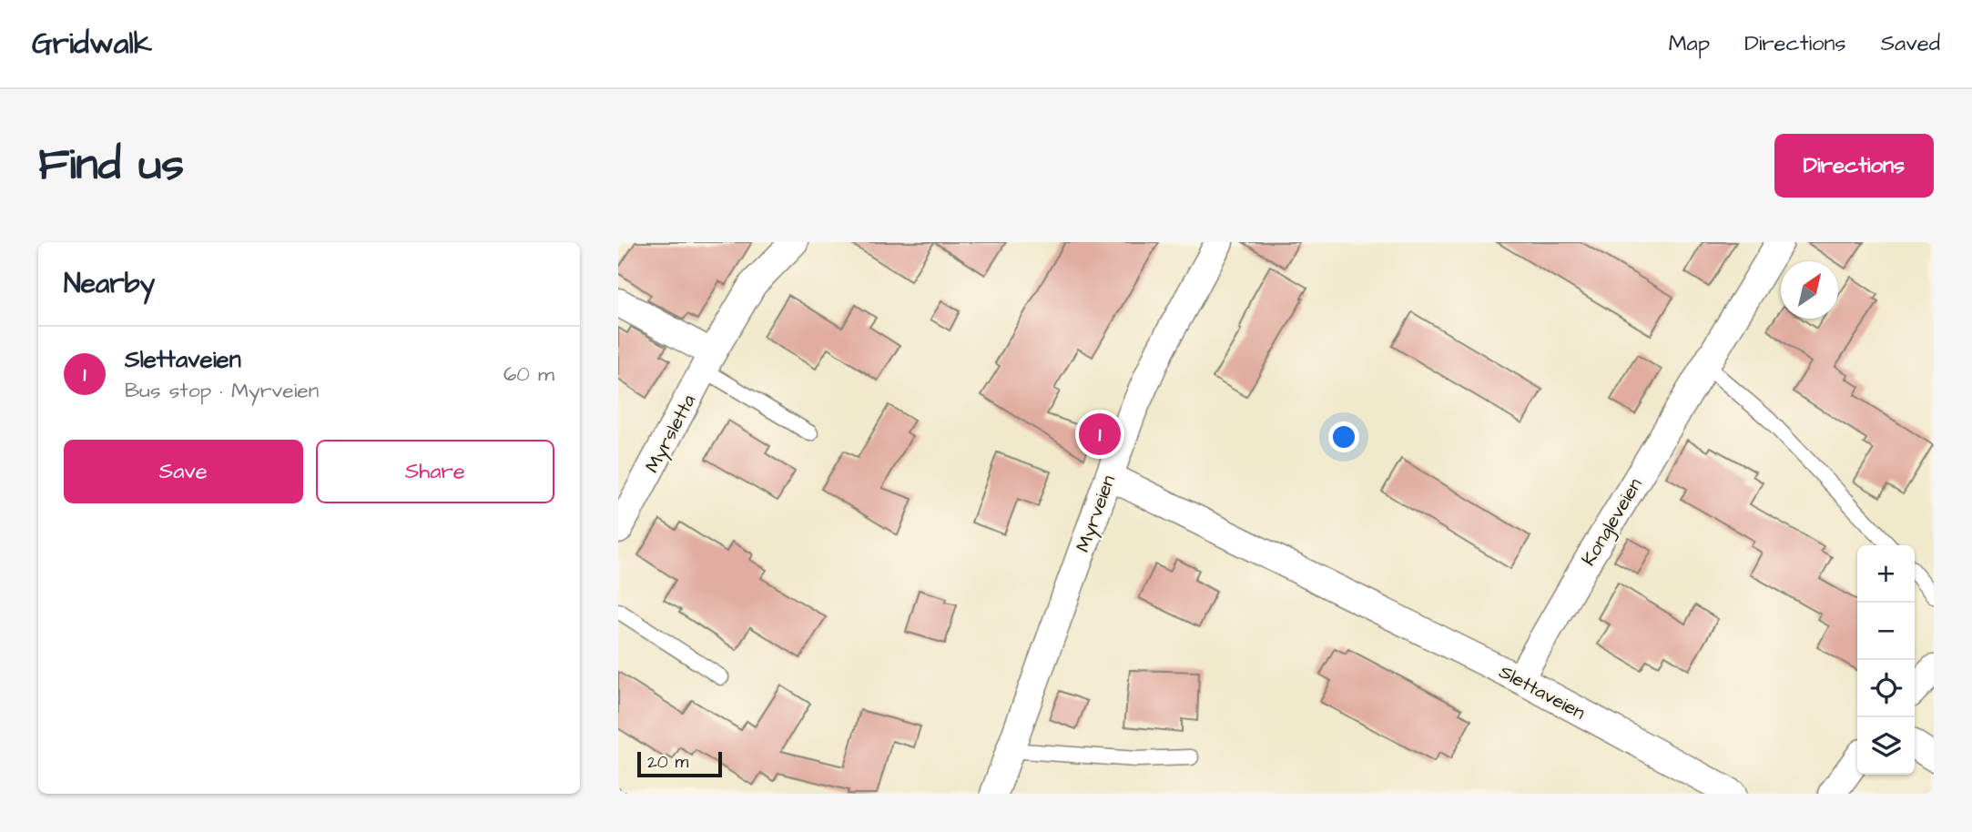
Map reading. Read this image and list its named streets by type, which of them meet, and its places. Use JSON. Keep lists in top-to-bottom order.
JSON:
{
  "streets": {
    "street": [
      "Myrsletta",
      "Myrveien",
      "Kongleveien",
      "Slettaveien"
    ]
  },
  "crossings": [
    ["Myrveien", "Slettaveien"],
    ["Kongleveien", "Slettaveien"]
  ],
  "scale_bar": "20 m",
  "north": "top right",
  "page": {
    "header": "Gridwalk",
    "nav": ["Map", "Directions", "Saved"],
    "buttons": [
      "Directions",
      ["Save", "Share"]
    ],
    "title": "Find us",
    "heading": "Nearby",
    "list": [
      {
        "mark": "1",
        "name": "Slettaveien",
        "note": "Bus stop · Myrveien",
        "value": "60 m"
      }
    ],
    "pins": "1",
    "map_buttons": ["+", "−"],
    "scale": "20 m"
  }
}
